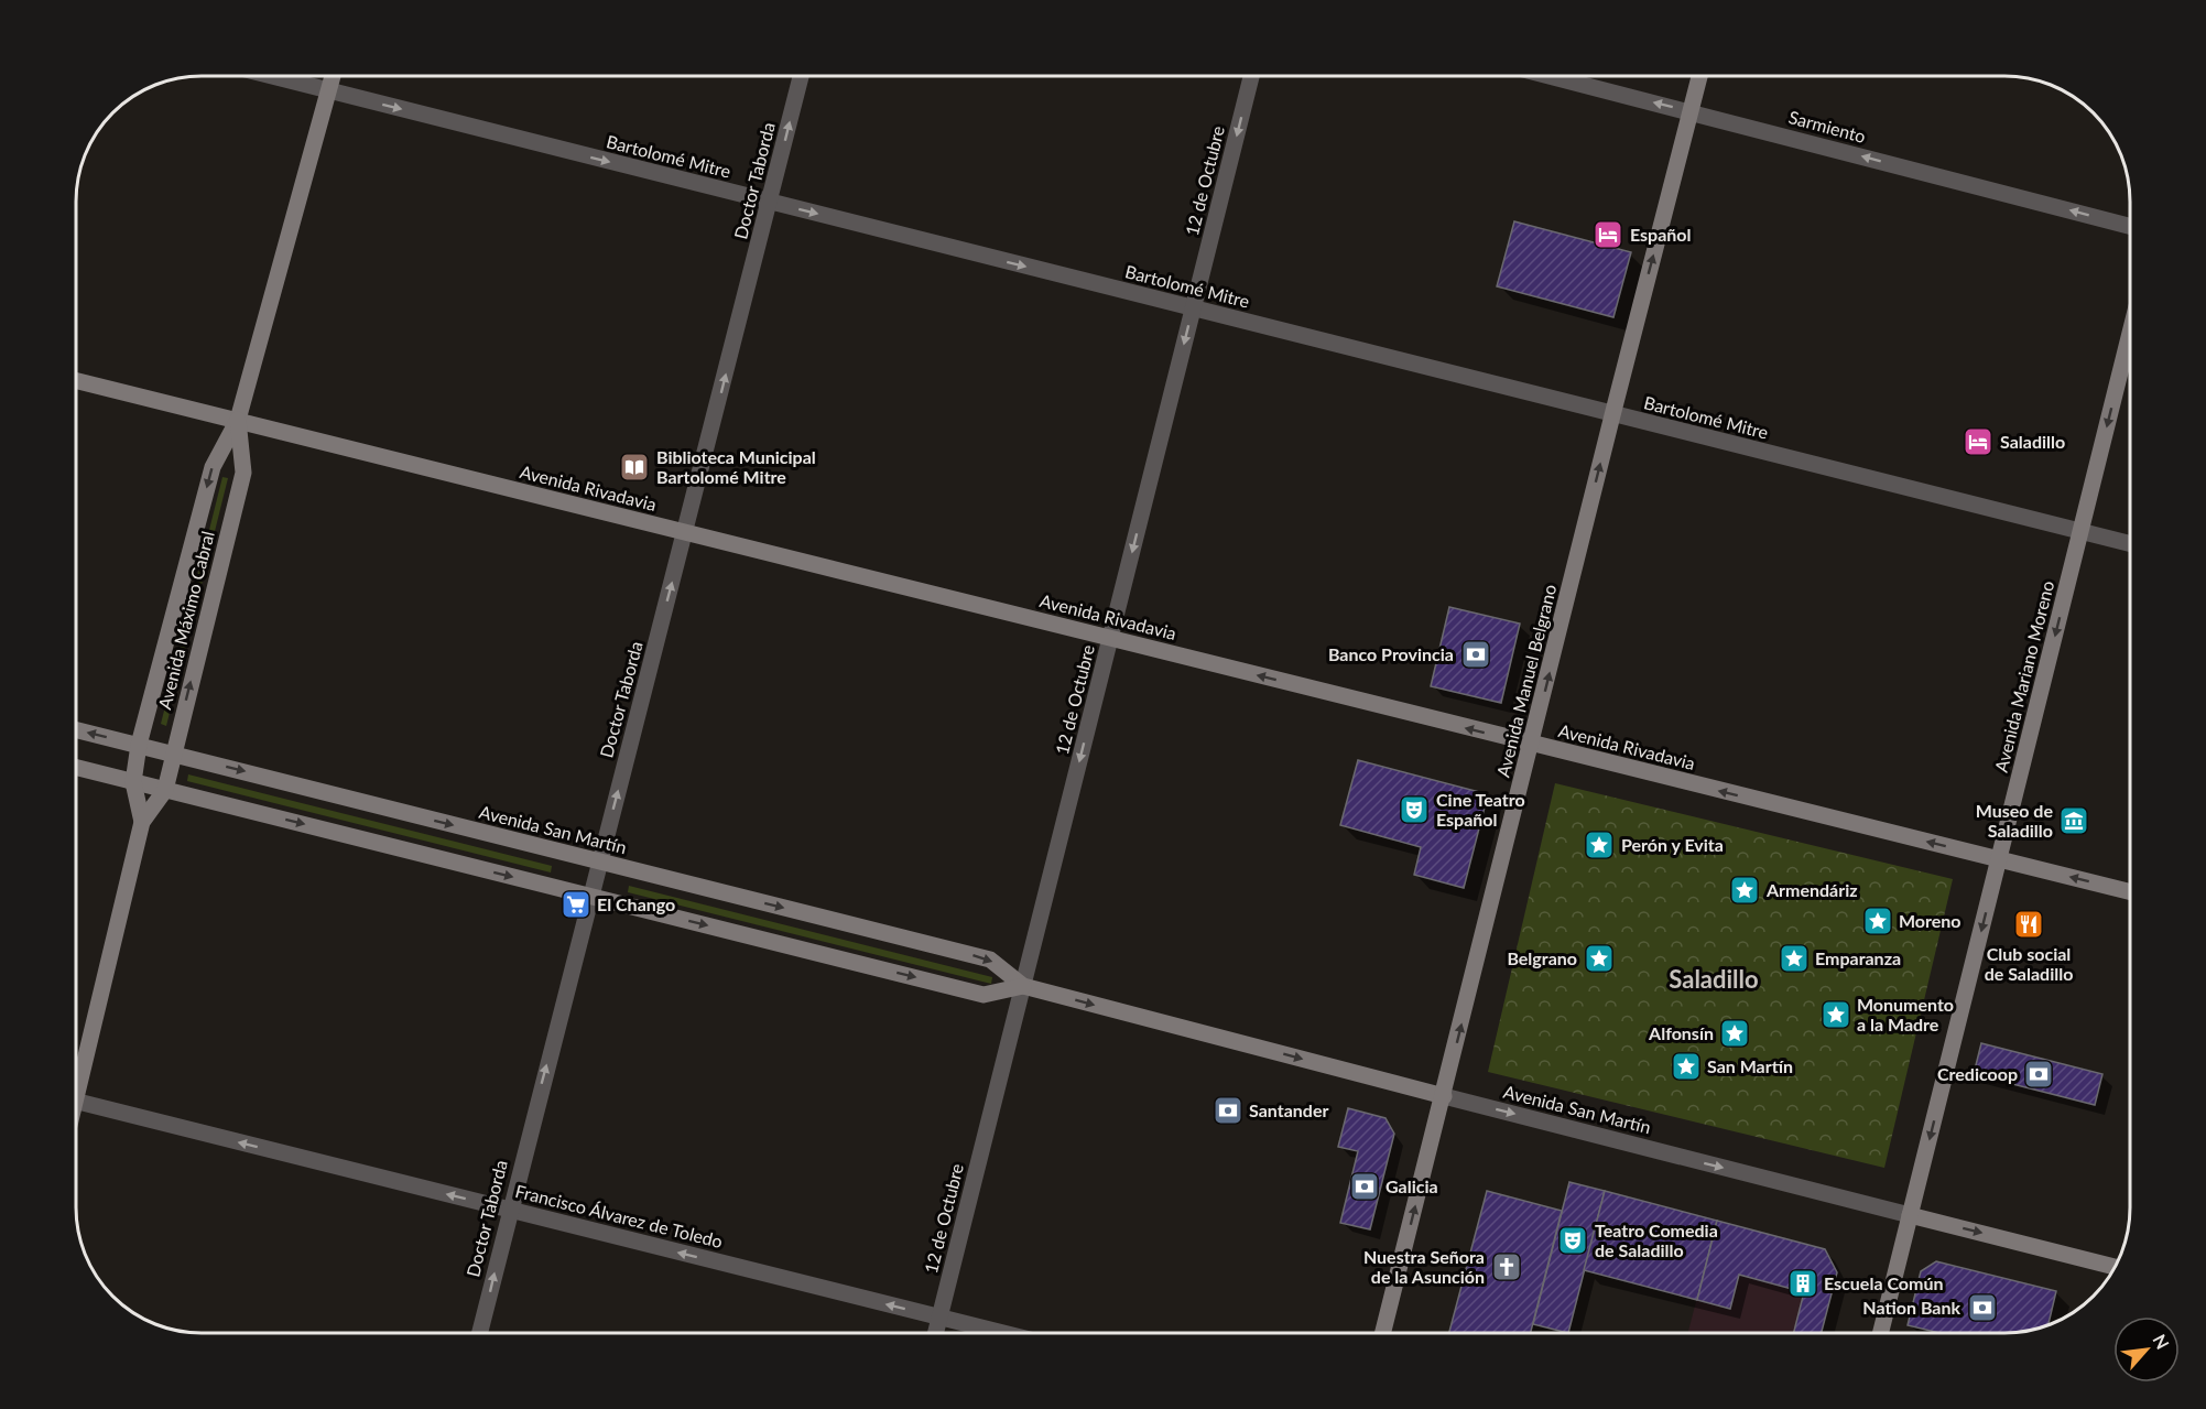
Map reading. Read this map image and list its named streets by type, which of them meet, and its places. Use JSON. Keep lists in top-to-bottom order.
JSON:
{
  "streets": {
    "main road": [
      "Avenida Rivadavia",
      "Avenida Máximo Cabral",
      "Avenida Mariano Moreno",
      "Avenida Manuel Belgrano",
      "Avenida San Martín"
    ],
    "street": [
      "Sarmiento",
      "Bartolomé Mitre",
      "Doctor Taborda",
      "12 de Octubre",
      "Francisco Álvarez de Toledo"
    ]
  },
  "crossings": [
    ["Sarmiento", "Avenida Manuel Belgrano"],
    ["Bartolomé Mitre", "Doctor Taborda"],
    ["Bartolomé Mitre", "12 de Octubre"],
    ["Bartolomé Mitre", "Avenida Máximo Cabral"],
    ["Bartolomé Mitre", "Avenida Mariano Moreno"],
    ["Bartolomé Mitre", "Avenida Manuel Belgrano"],
    ["Doctor Taborda", "Avenida Rivadavia"],
    ["Doctor Taborda", "Avenida San Martín"],
    ["Doctor Taborda", "Francisco Álvarez de Toledo"],
    ["12 de Octubre", "Avenida Rivadavia"],
    ["12 de Octubre", "Avenida San Martín"],
    ["12 de Octubre", "Francisco Álvarez de Toledo"],
    ["Avenida Rivadavia", "Avenida Máximo Cabral"],
    ["Avenida Rivadavia", "Avenida Mariano Moreno"],
    ["Avenida Rivadavia", "Avenida Manuel Belgrano"],
    ["Avenida Máximo Cabral", "Avenida San Martín"],
    ["Avenida Mariano Moreno", "Avenida San Martín"],
    ["Avenida Manuel Belgrano", "Avenida San Martín"]
  ],
  "one_way": [
    "Sarmiento",
    "Bartolomé Mitre",
    "Doctor Taborda",
    "12 de Octubre",
    "Avenida Rivadavia",
    "Avenida Mariano Moreno",
    "Avenida Manuel Belgrano",
    "Avenida San Martín",
    "Francisco Álvarez de Toledo"
  ],
  "districts": ["Saladillo"],
  "places": {
    "hotel": ["Español", "Saladillo"],
    "library": ["Biblioteca Municipal Bartolomé Mitre"],
    "bank": [
      "Banco Provincia",
      "Credicoop",
      "Santander",
      "Galicia",
      "Nation Bank"
    ],
    "theatre": ["Cine Teatro Español", "Teatro Comedia de Saladillo"],
    "museum": ["Museo de Saladillo"],
    "place": [
      "Perón y Evita",
      "Armendáriz",
      "Moreno",
      "Belgrano",
      "Emparanza",
      "Monumento a la Madre",
      "Alfonsín",
      "San Martín"
    ],
    "supermarket": ["El Chango"],
    "restaurant": ["Club social de Saladillo"],
    "church": ["Nuestra Señora de la Asunción"],
    "building": ["Escuela Común"]
  },
  "north": "top right"
}
